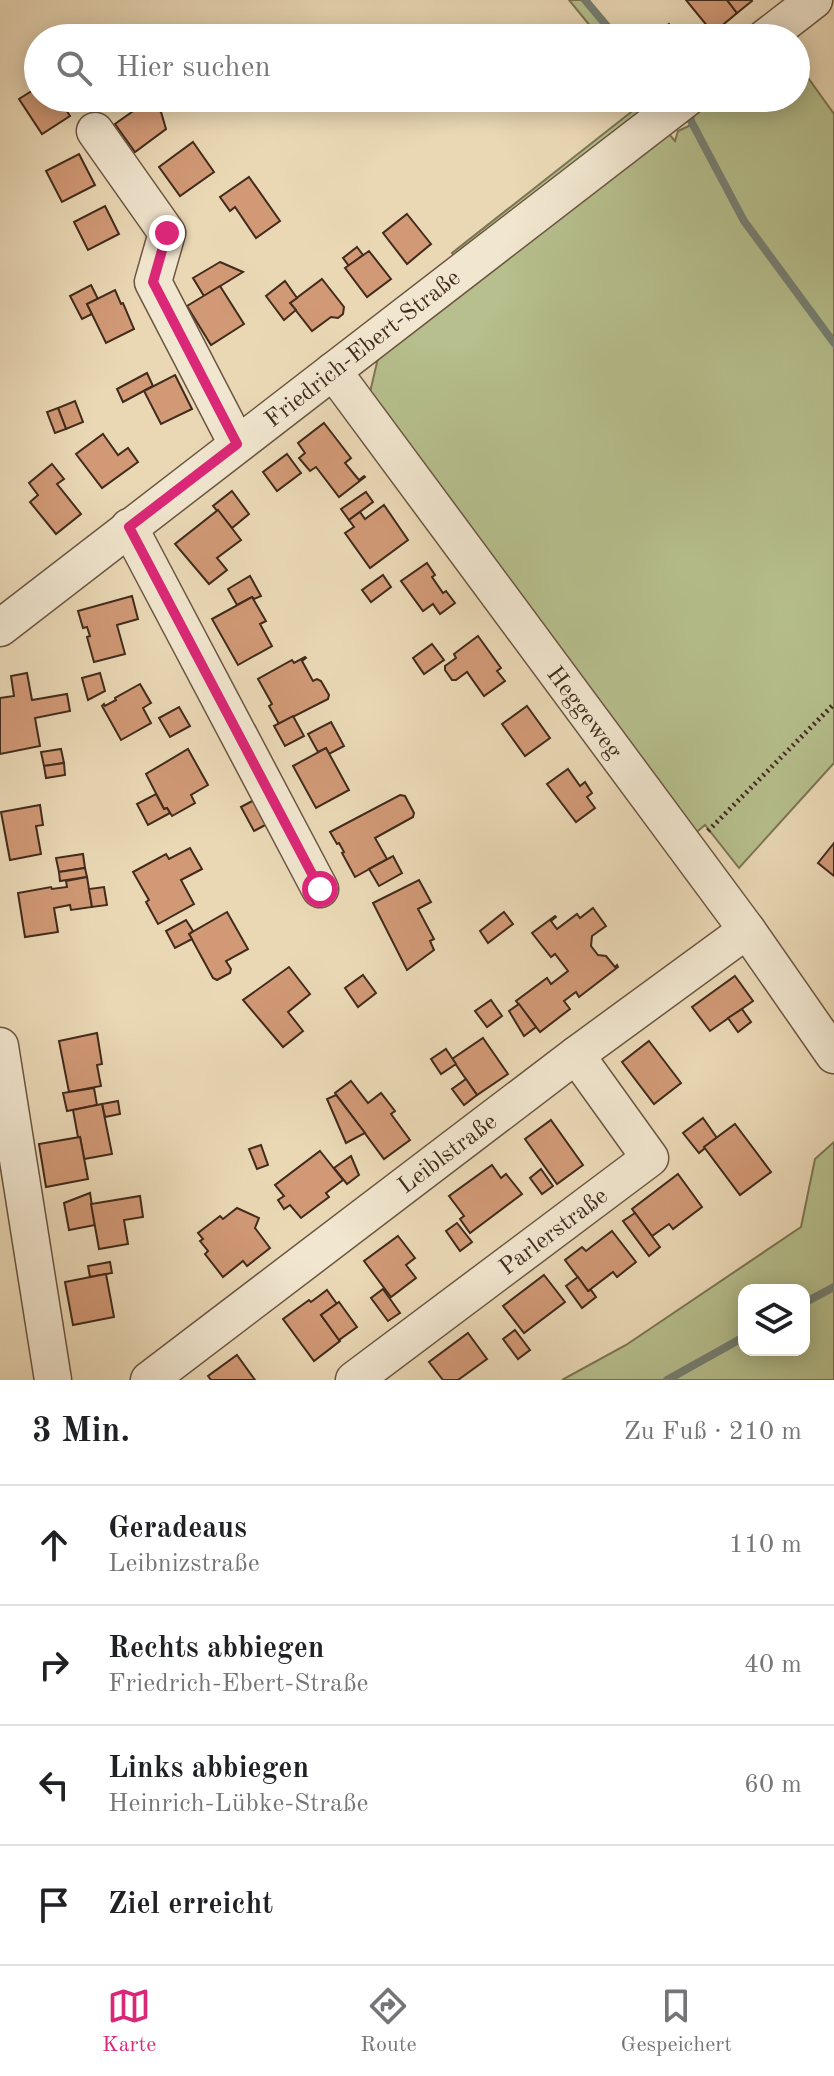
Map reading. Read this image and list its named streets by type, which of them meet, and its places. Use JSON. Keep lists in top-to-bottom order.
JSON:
{
  "streets": {
    "street": [
      "Friedrich-Ebert-Straße",
      "Heggeweg",
      "Leiblstraße",
      "Parlerstraße"
    ]
  },
  "crossings": [
    ["Friedrich-Ebert-Straße", "Heggeweg"],
    ["Heggeweg", "Leiblstraße"],
    ["Leiblstraße", "Parlerstraße"]
  ],
  "page": {
    "search": "Hier suchen",
    "heading": ["3 Min.", "Zu Fuß · 210 m"],
    "list": [
      ["Geradeaus", "Leibnizstraße", "110 m"],
      ["Rechts abbiegen", "Friedrich-Ebert-Straße", "40 m"],
      ["Links abbiegen", "Heinrich-Lübke-Straße", "60 m"],
      "Ziel erreicht"
    ],
    "nav": ["Karte", "Route", "Gespeichert"]
  }
}
